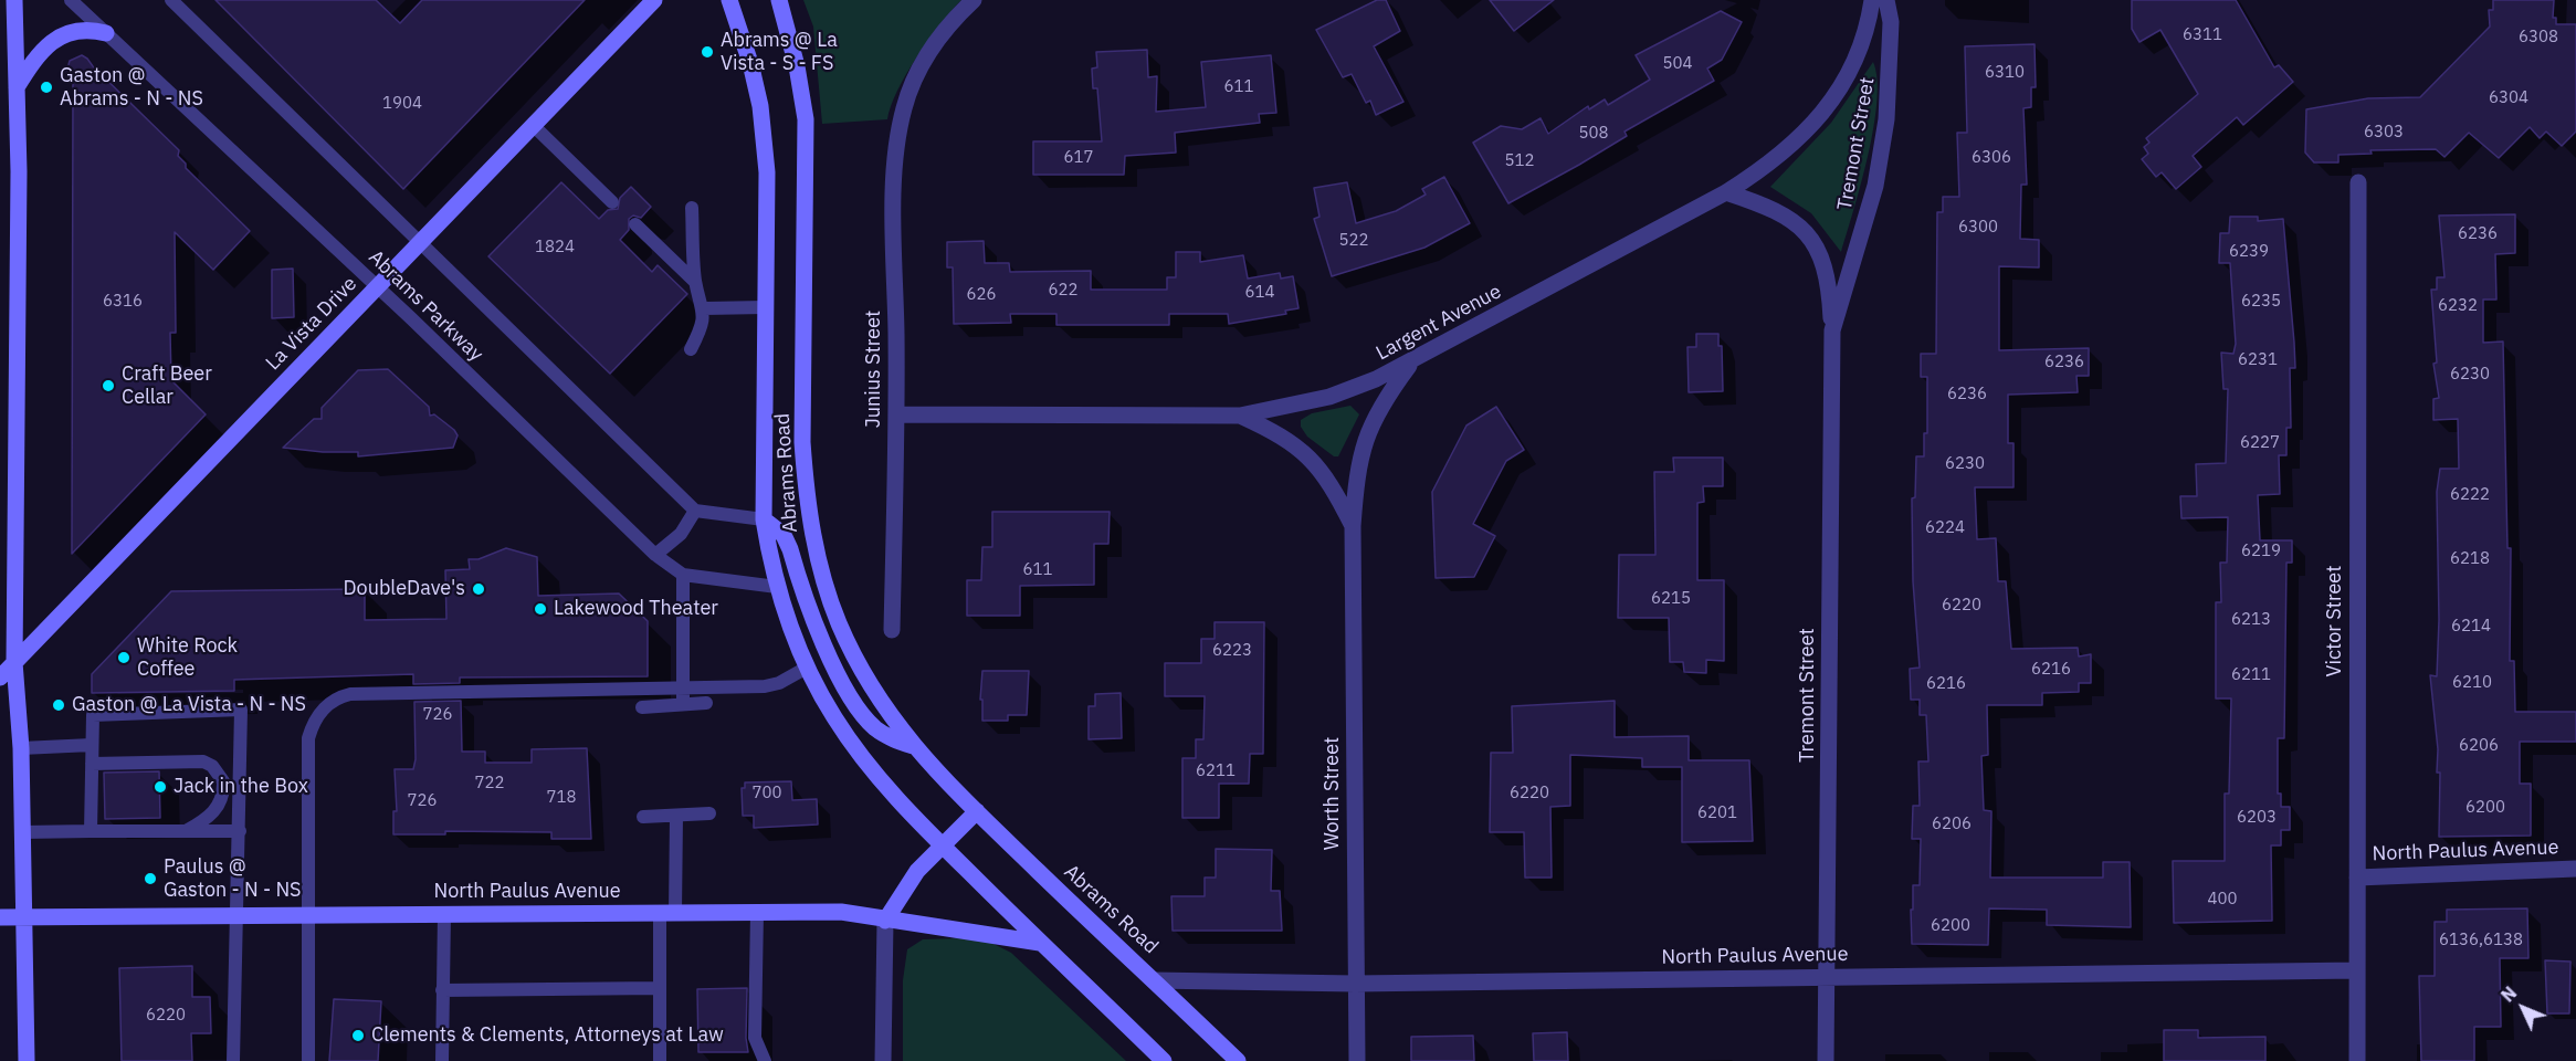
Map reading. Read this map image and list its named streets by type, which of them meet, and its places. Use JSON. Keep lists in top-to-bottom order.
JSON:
{
  "streets": {
    "main road": ["La Vista Drive", "Abrams Road", "North Paulus Avenue"],
    "street": [
      "Tremont Street",
      "Largent Avenue",
      "Junius Street",
      "Victor Street",
      "Worth Street"
    ],
    "lane": ["Abrams Parkway"]
  },
  "crossings": [
    ["Tremont Street", "Largent Avenue"],
    ["Tremont Street", "North Paulus Avenue"],
    ["Abrams Parkway", "La Vista Drive"],
    ["Abrams Parkway", "Abrams Road"],
    ["Largent Avenue", "Junius Street"],
    ["Largent Avenue", "Worth Street"],
    ["Abrams Road", "North Paulus Avenue"],
    ["Victor Street", "North Paulus Avenue"],
    ["Worth Street", "North Paulus Avenue"]
  ],
  "places": [
    "Abrams @ La Vista - S - FS",
    "Gaston @ Abrams - N - NS",
    "Craft Beer Cellar",
    "DoubleDave's",
    "Lakewood Theater",
    "White Rock Coffee",
    "Gaston @ La Vista - N - NS",
    "Jack in the Box",
    "Paulus @ Gaston - N - NS",
    "Clements & Clements, Attorneys at Law"
  ],
  "house_numbers": [
    "6311",
    "6308",
    "504",
    "6310",
    "611",
    "6304",
    "1904",
    "6303",
    "508",
    "617",
    "6306",
    "512",
    "6300",
    "6236",
    "522",
    "1824",
    "6239",
    "622",
    "614",
    "626",
    "6316",
    "6235",
    "6232",
    "6231",
    "6236",
    "6230",
    "6236",
    "6227",
    "6230",
    "6222",
    "6224",
    "6219",
    "6218",
    "611",
    "6215",
    "6220",
    "6213",
    "6214",
    "6223",
    "6216",
    "6211",
    "6210",
    "6216",
    "726",
    "6206",
    "6211",
    "722",
    "700",
    "6220",
    "718",
    "726",
    "6200",
    "6201",
    "6203",
    "6206",
    "400",
    "6200",
    "6136,6138",
    "6220"
  ],
  "north": "top left"
}
